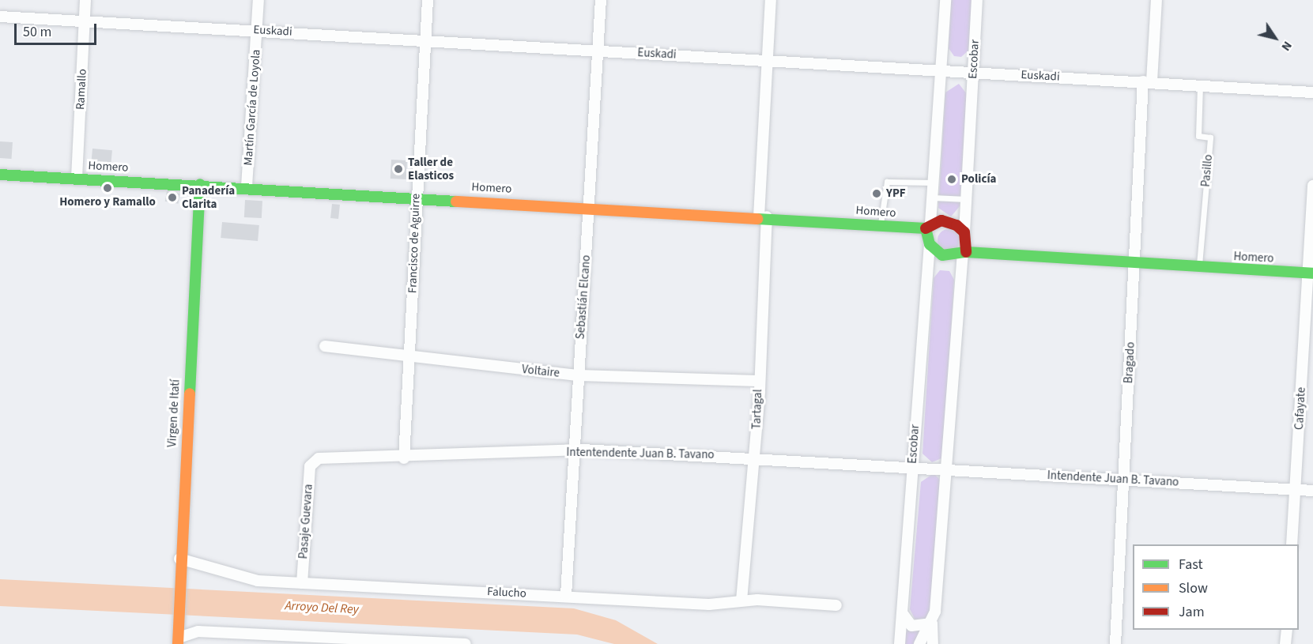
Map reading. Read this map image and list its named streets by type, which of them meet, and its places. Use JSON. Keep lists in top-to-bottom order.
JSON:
{
  "streets": {
    "main road": ["Homero", "Virgen de Itatí"],
    "street": [
      "Euskadi",
      "Escobar",
      "Ramallo",
      "Martín García de Loyola",
      "Francisco de Aguirre",
      "Sebastián Elcano",
      "Bragado",
      "Voltaire",
      "Cafayate",
      "Tartagal",
      "Intentendente Juan B. Tavano",
      "Intendente Juan B. Tavano",
      "Pasaje Guevara",
      "Falucho"
    ],
    "lane": ["Pasillo"]
  },
  "crossings": [
    ["Euskadi", "Escobar"],
    ["Euskadi", "Ramallo"],
    ["Euskadi", "Martín García de Loyola"],
    ["Euskadi", "Pasillo"],
    ["Euskadi", "Francisco de Aguirre"],
    ["Euskadi", "Sebastián Elcano"],
    ["Euskadi", "Bragado"],
    ["Euskadi", "Tartagal"],
    ["Escobar", "Homero"],
    ["Escobar", "Intentendente Juan B. Tavano"],
    ["Escobar", "Intendente Juan B. Tavano"],
    ["Ramallo", "Homero"],
    ["Martín García de Loyola", "Homero"],
    ["Homero", "Pasillo"],
    ["Homero", "Francisco de Aguirre"],
    ["Homero", "Sebastián Elcano"],
    ["Homero", "Bragado"],
    ["Homero", "Cafayate"],
    ["Homero", "Tartagal"],
    ["Homero", "Virgen de Itatí"],
    ["Francisco de Aguirre", "Voltaire"],
    ["Francisco de Aguirre", "Intentendente Juan B. Tavano"],
    ["Sebastián Elcano", "Voltaire"],
    ["Sebastián Elcano", "Intentendente Juan B. Tavano"],
    ["Sebastián Elcano", "Falucho"],
    ["Bragado", "Intendente Juan B. Tavano"],
    ["Voltaire", "Tartagal"],
    ["Cafayate", "Intendente Juan B. Tavano"],
    ["Tartagal", "Intentendente Juan B. Tavano"],
    ["Tartagal", "Falucho"],
    ["Virgen de Itatí", "Falucho"],
    ["Intentendente Juan B. Tavano", "Intendente Juan B. Tavano"],
    ["Intentendente Juan B. Tavano", "Pasaje Guevara"],
    ["Pasaje Guevara", "Falucho"]
  ],
  "water": ["Arroyo Del Rey"],
  "places": [
    "Taller de Elasticos",
    "Policía",
    "Homero y Ramallo",
    "YPF",
    "Panadería Clarita"
  ],
  "legend": ["Fast", "Slow", "Jam"],
  "scale_bar": "50 m",
  "north": "bottom right"
}
